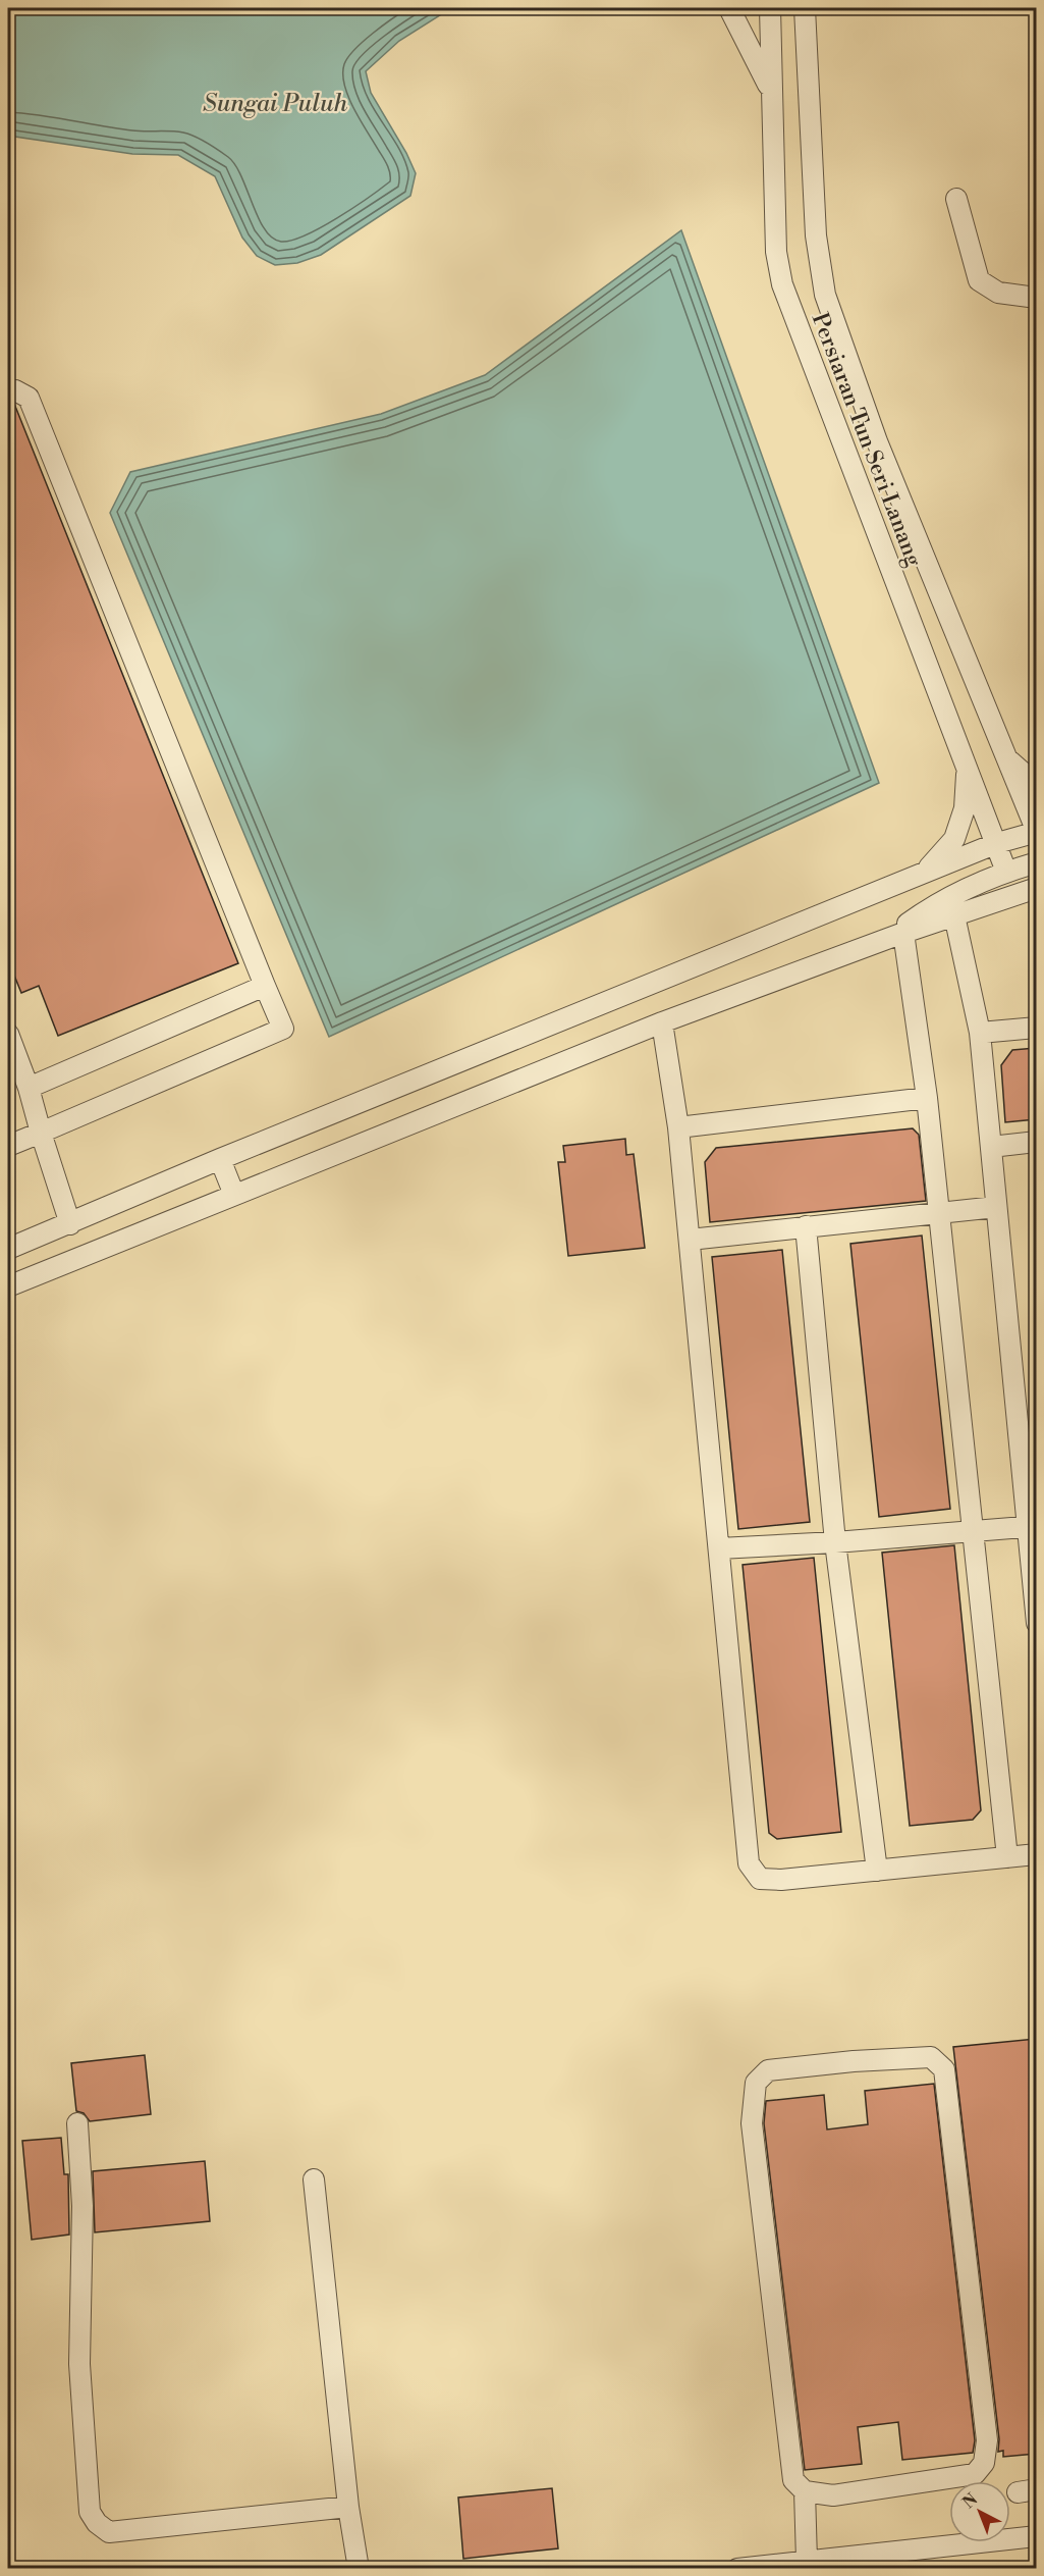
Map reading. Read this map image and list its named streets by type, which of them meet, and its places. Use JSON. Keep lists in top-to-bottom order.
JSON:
{
  "streets": {
    "street": ["Persiaran Tun Seri Lanang"]
  },
  "water": ["Sungai Puluh"],
  "north": "top left"
}
